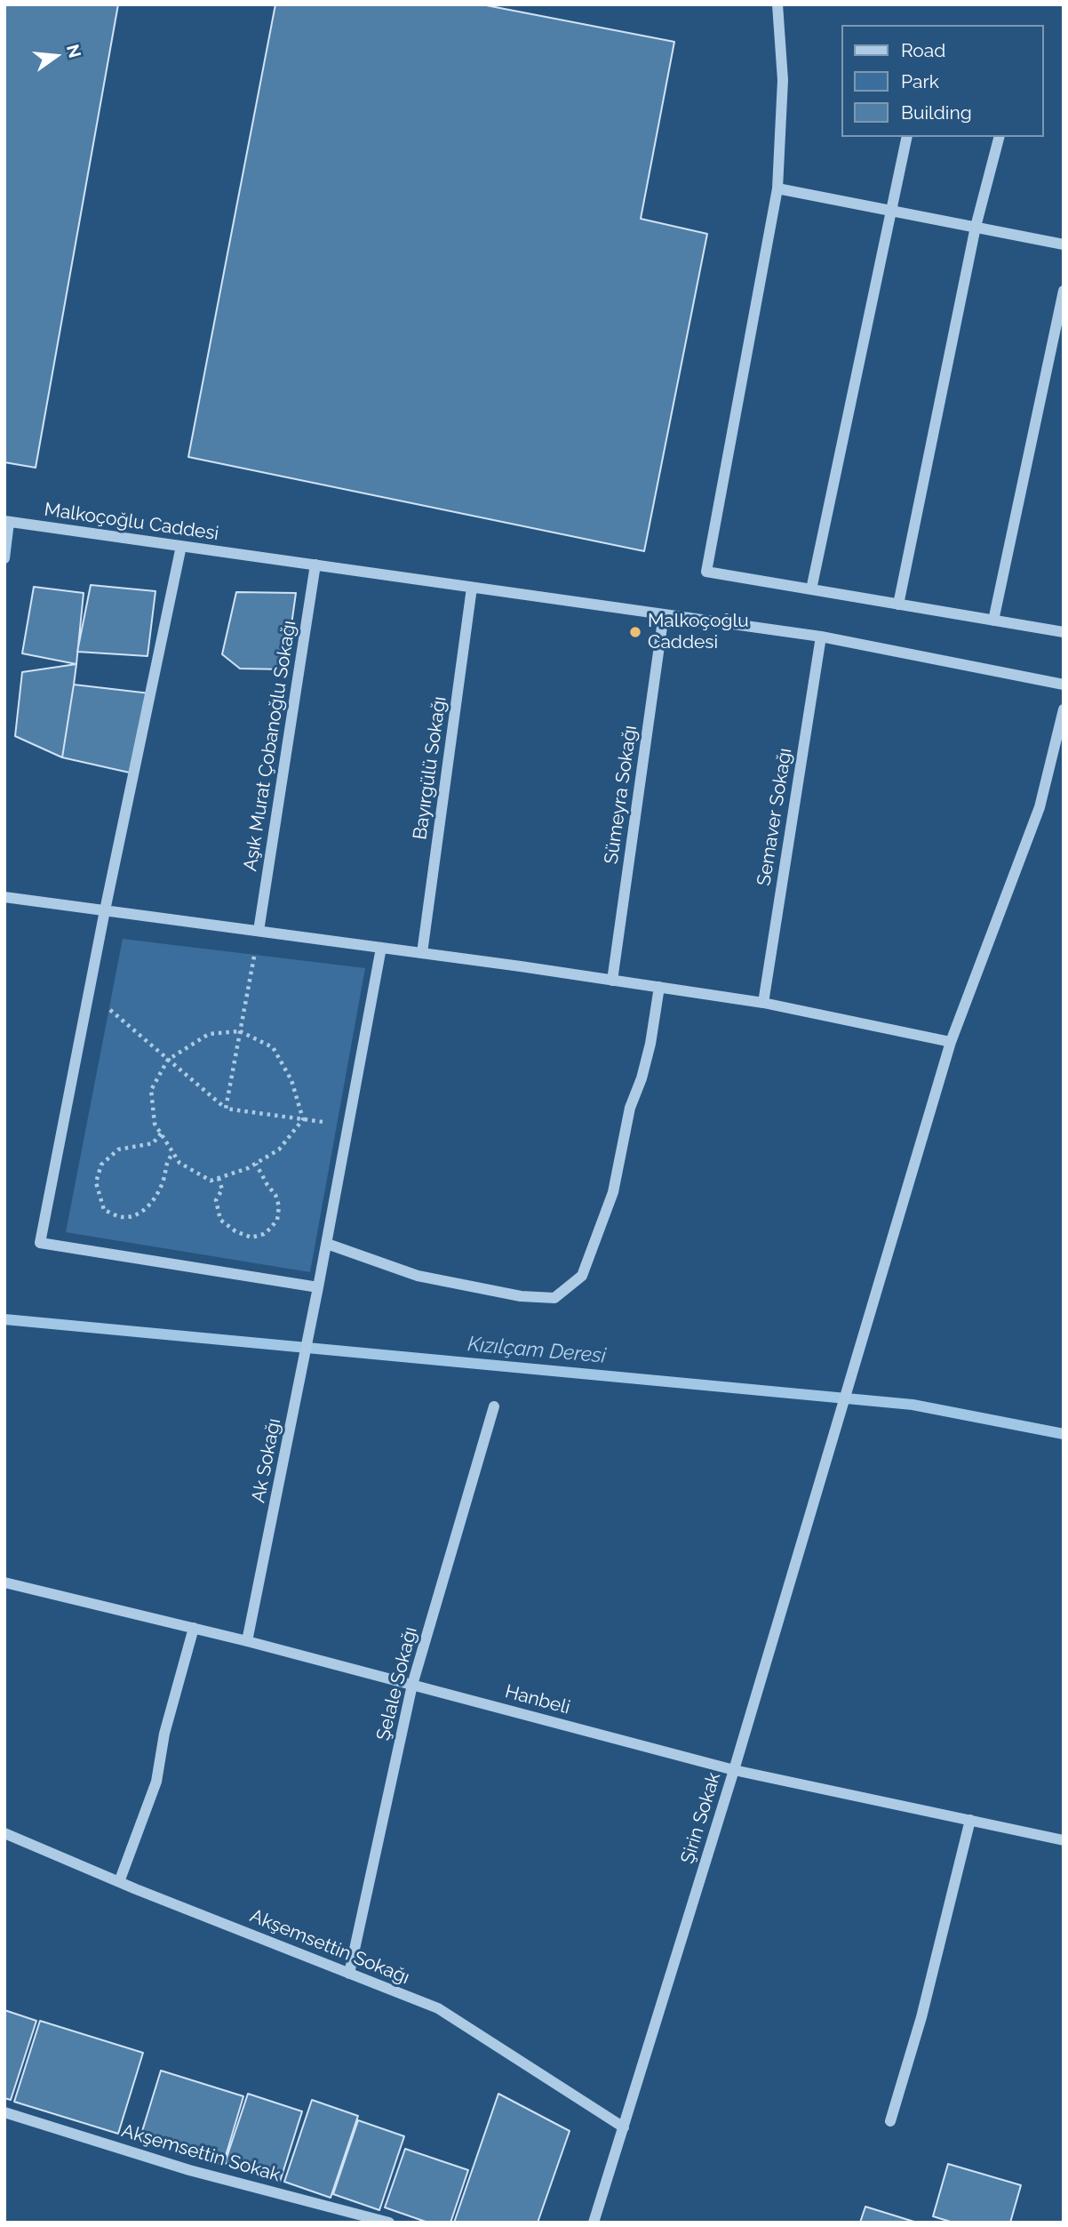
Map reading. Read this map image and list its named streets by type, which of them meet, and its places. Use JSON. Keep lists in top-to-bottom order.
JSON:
{
  "streets": {
    "street": [
      "Malkoçoğlu Caddesi",
      "Aşık Murat Çobanoğlu Sokağı",
      "Bayırgülü Sokağı",
      "Sümeyra Sokağı",
      "Semaver Sokağı",
      "Ak Sokağı",
      "Şelale Sokağı",
      "Hanbeli",
      "Şirin Sokak",
      "Akşemsettin Sokağı",
      "Akşemsettin Sokak"
    ]
  },
  "crossings": [
    ["Malkoçoğlu Caddesi", "Aşık Murat Çobanoğlu Sokağı"],
    ["Malkoçoğlu Caddesi", "Bayırgülü Sokağı"],
    ["Malkoçoğlu Caddesi", "Sümeyra Sokağı"],
    ["Malkoçoğlu Caddesi", "Semaver Sokağı"],
    ["Ak Sokağı", "Hanbeli"],
    ["Şelale Sokağı", "Hanbeli"],
    ["Şelale Sokağı", "Akşemsettin Sokağı"],
    ["Hanbeli", "Şirin Sokak"],
    ["Şirin Sokak", "Akşemsettin Sokağı"]
  ],
  "water": ["Kızılçam Deresi"],
  "places": ["Malkoçoğlu Caddesi"],
  "legend": ["Road", "Park", "Building"],
  "north": "right"
}
